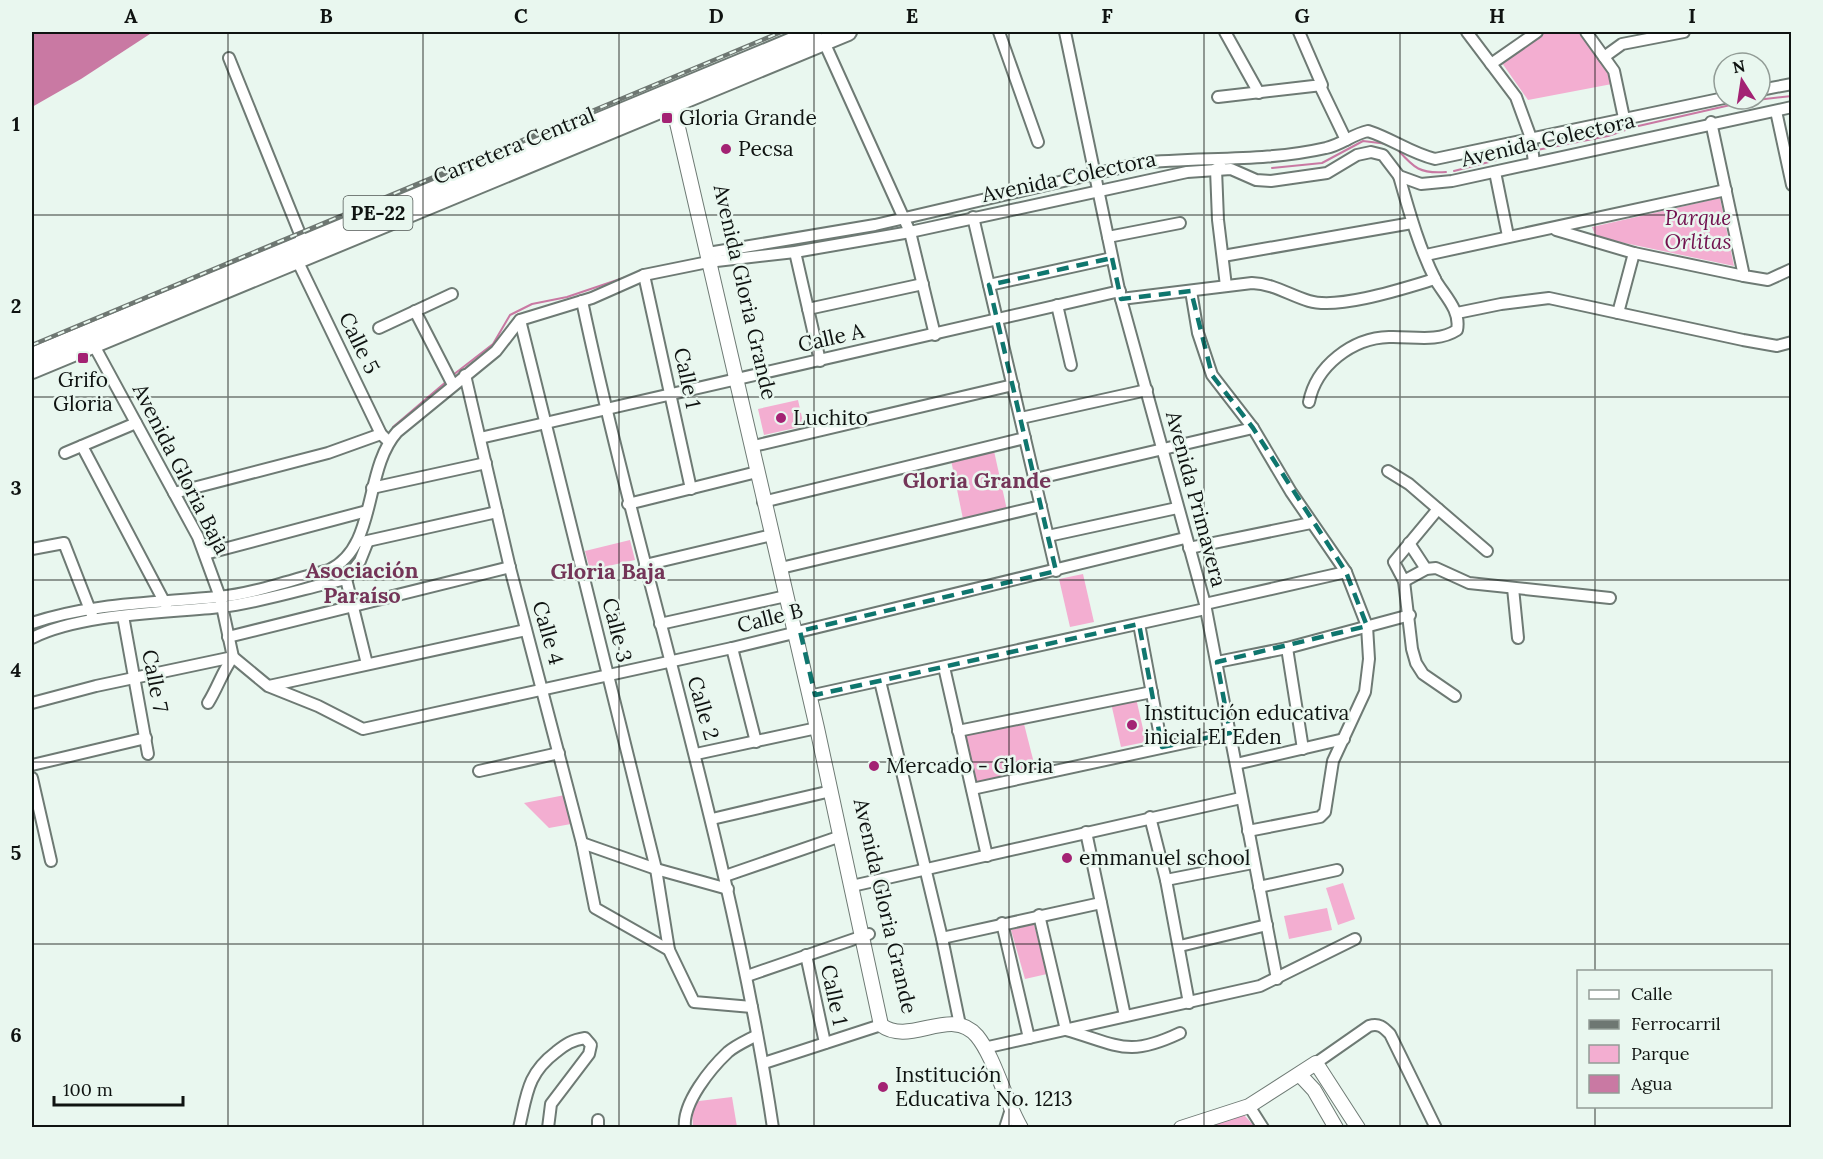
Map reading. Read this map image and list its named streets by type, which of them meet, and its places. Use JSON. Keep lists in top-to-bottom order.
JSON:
{
  "streets": {
    "highway": ["Carretera Central", "PE-22"],
    "street": [
      "Avenida Colectora",
      "Avenida Gloria Grande",
      "Calle A",
      "Calle 5",
      "Calle 1",
      "Avenida Gloria Baja",
      "Avenida Primavera",
      "Calle B",
      "Calle 3",
      "Calle 4",
      "Calle 7",
      "Calle 2"
    ]
  },
  "crossings": [
    ["Avenida Colectora", "Avenida Gloria Grande"],
    ["Avenida Colectora", "Calle 1"],
    ["Avenida Colectora", "Avenida Primavera"],
    ["Avenida Colectora", "Calle 3"],
    ["Avenida Colectora", "Calle 2"],
    ["Carretera Central", "Avenida Gloria Grande"],
    ["Carretera Central", "Calle 5"],
    ["Carretera Central", "Avenida Gloria Baja"],
    ["Avenida Gloria Grande", "Calle A"],
    ["Avenida Gloria Grande", "Calle B"],
    ["Calle A", "Calle 1"],
    ["Calle A", "Avenida Primavera"],
    ["Calle A", "Calle 3"],
    ["Calle A", "Calle 4"],
    ["Calle A", "Calle 2"],
    ["Avenida Primavera", "Calle B"],
    ["Calle B", "Calle 3"],
    ["Calle B", "Calle 4"],
    ["Calle B", "Calle 2"],
    ["Calle 3", "Calle 4"],
    ["Calle 3", "Calle 2"]
  ],
  "districts": ["Gloria Grande", "Asociación Paraíso", "Gloria Baja"],
  "parks": ["Parque Orlitas"],
  "places": {
    "transit": ["Gloria Grande", "Grifo Gloria"],
    "other": [
      "Pecsa",
      "Luchito",
      "Institución educativa inicial El Eden",
      "Mercado - Gloria",
      "emmanuel school",
      "Institución Educativa No. 1213"
    ]
  },
  "legend": [
    "Calle",
    "Ferrocarril",
    "Parque",
    "Agua"
  ],
  "scale_bar": "100 m",
  "north": "top",
  "grid": {
    "columns": [
      "A",
      "B",
      "C",
      "D",
      "E",
      "F",
      "G",
      "H",
      "I"
    ],
    "rows": [
      "1",
      "2",
      "3",
      "4",
      "5",
      "6"
    ]
  }
}
